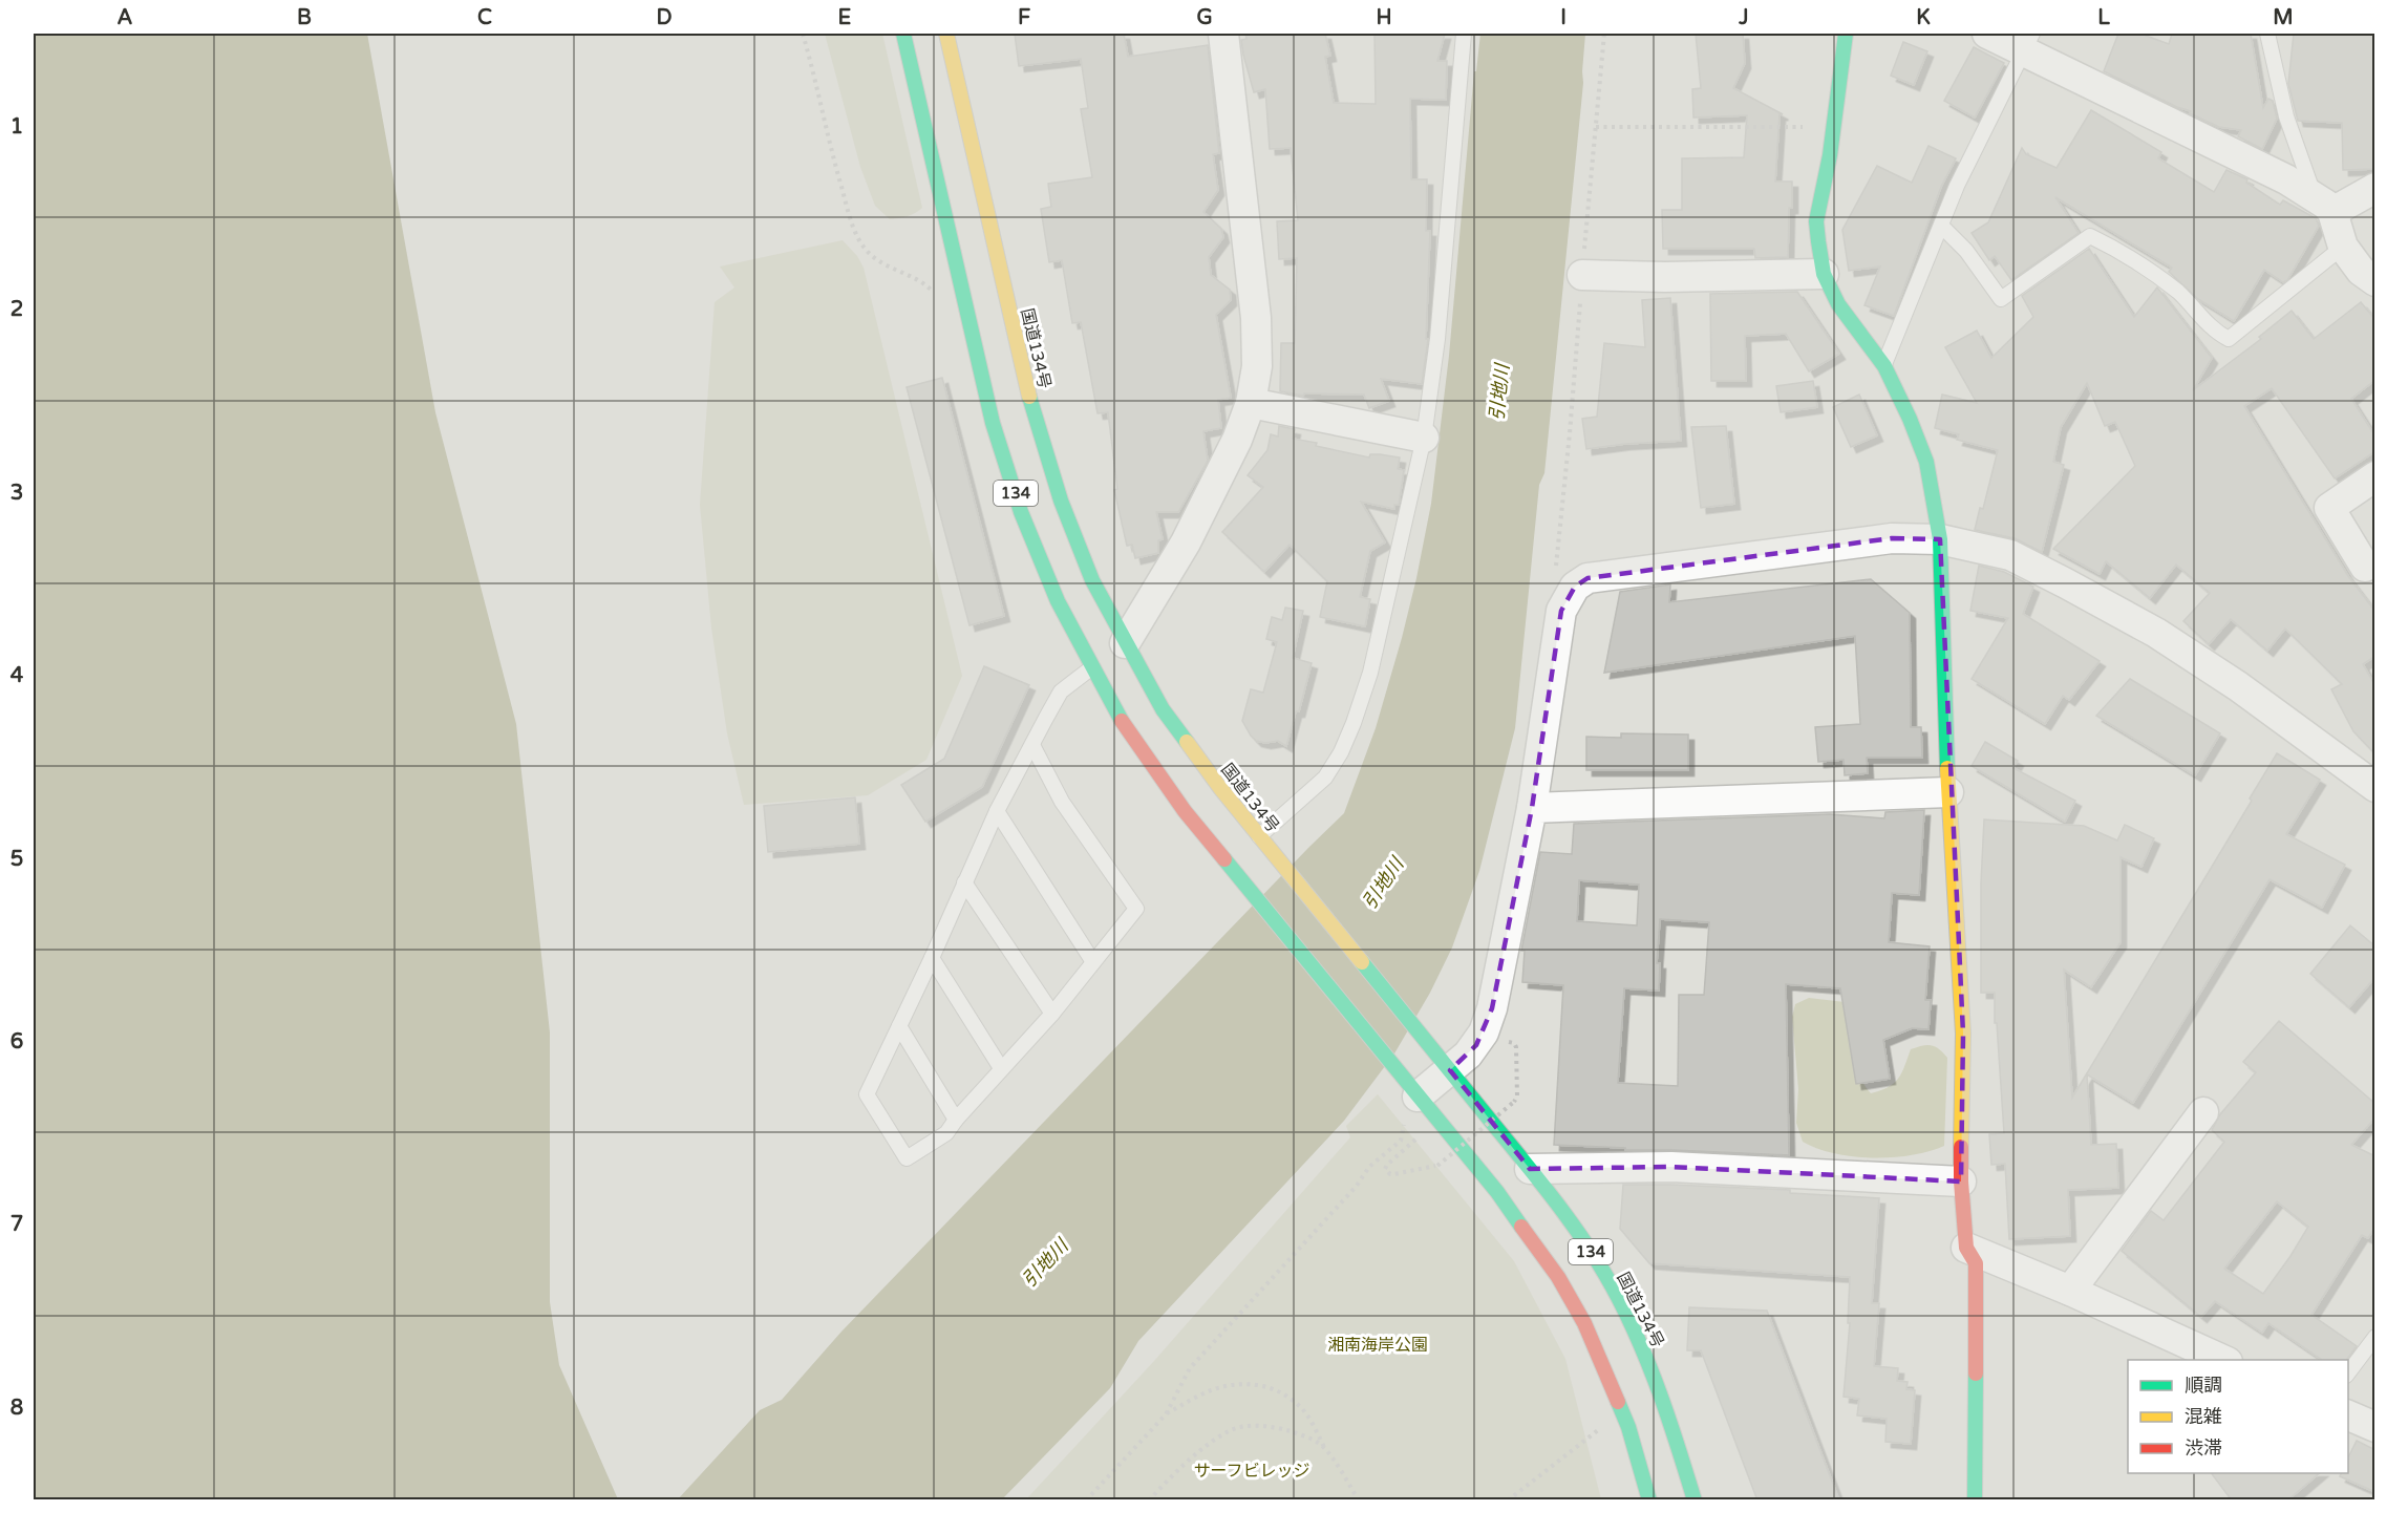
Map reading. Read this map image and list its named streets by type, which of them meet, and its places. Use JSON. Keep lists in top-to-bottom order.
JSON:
{
  "streets": {
    "main road": ["国道134号", "134"]
  },
  "water": ["引地川"],
  "parks": ["湘南海岸公園", "サーフビレッジ"],
  "legend": ["順調", "混雑", "渋滞"],
  "grid": {
    "columns": [
      "A",
      "B",
      "C",
      "D",
      "E",
      "F",
      "G",
      "H",
      "I",
      "J",
      "K",
      "L",
      "M"
    ],
    "rows": [
      "1",
      "2",
      "3",
      "4",
      "5",
      "6",
      "7",
      "8"
    ]
  }
}
